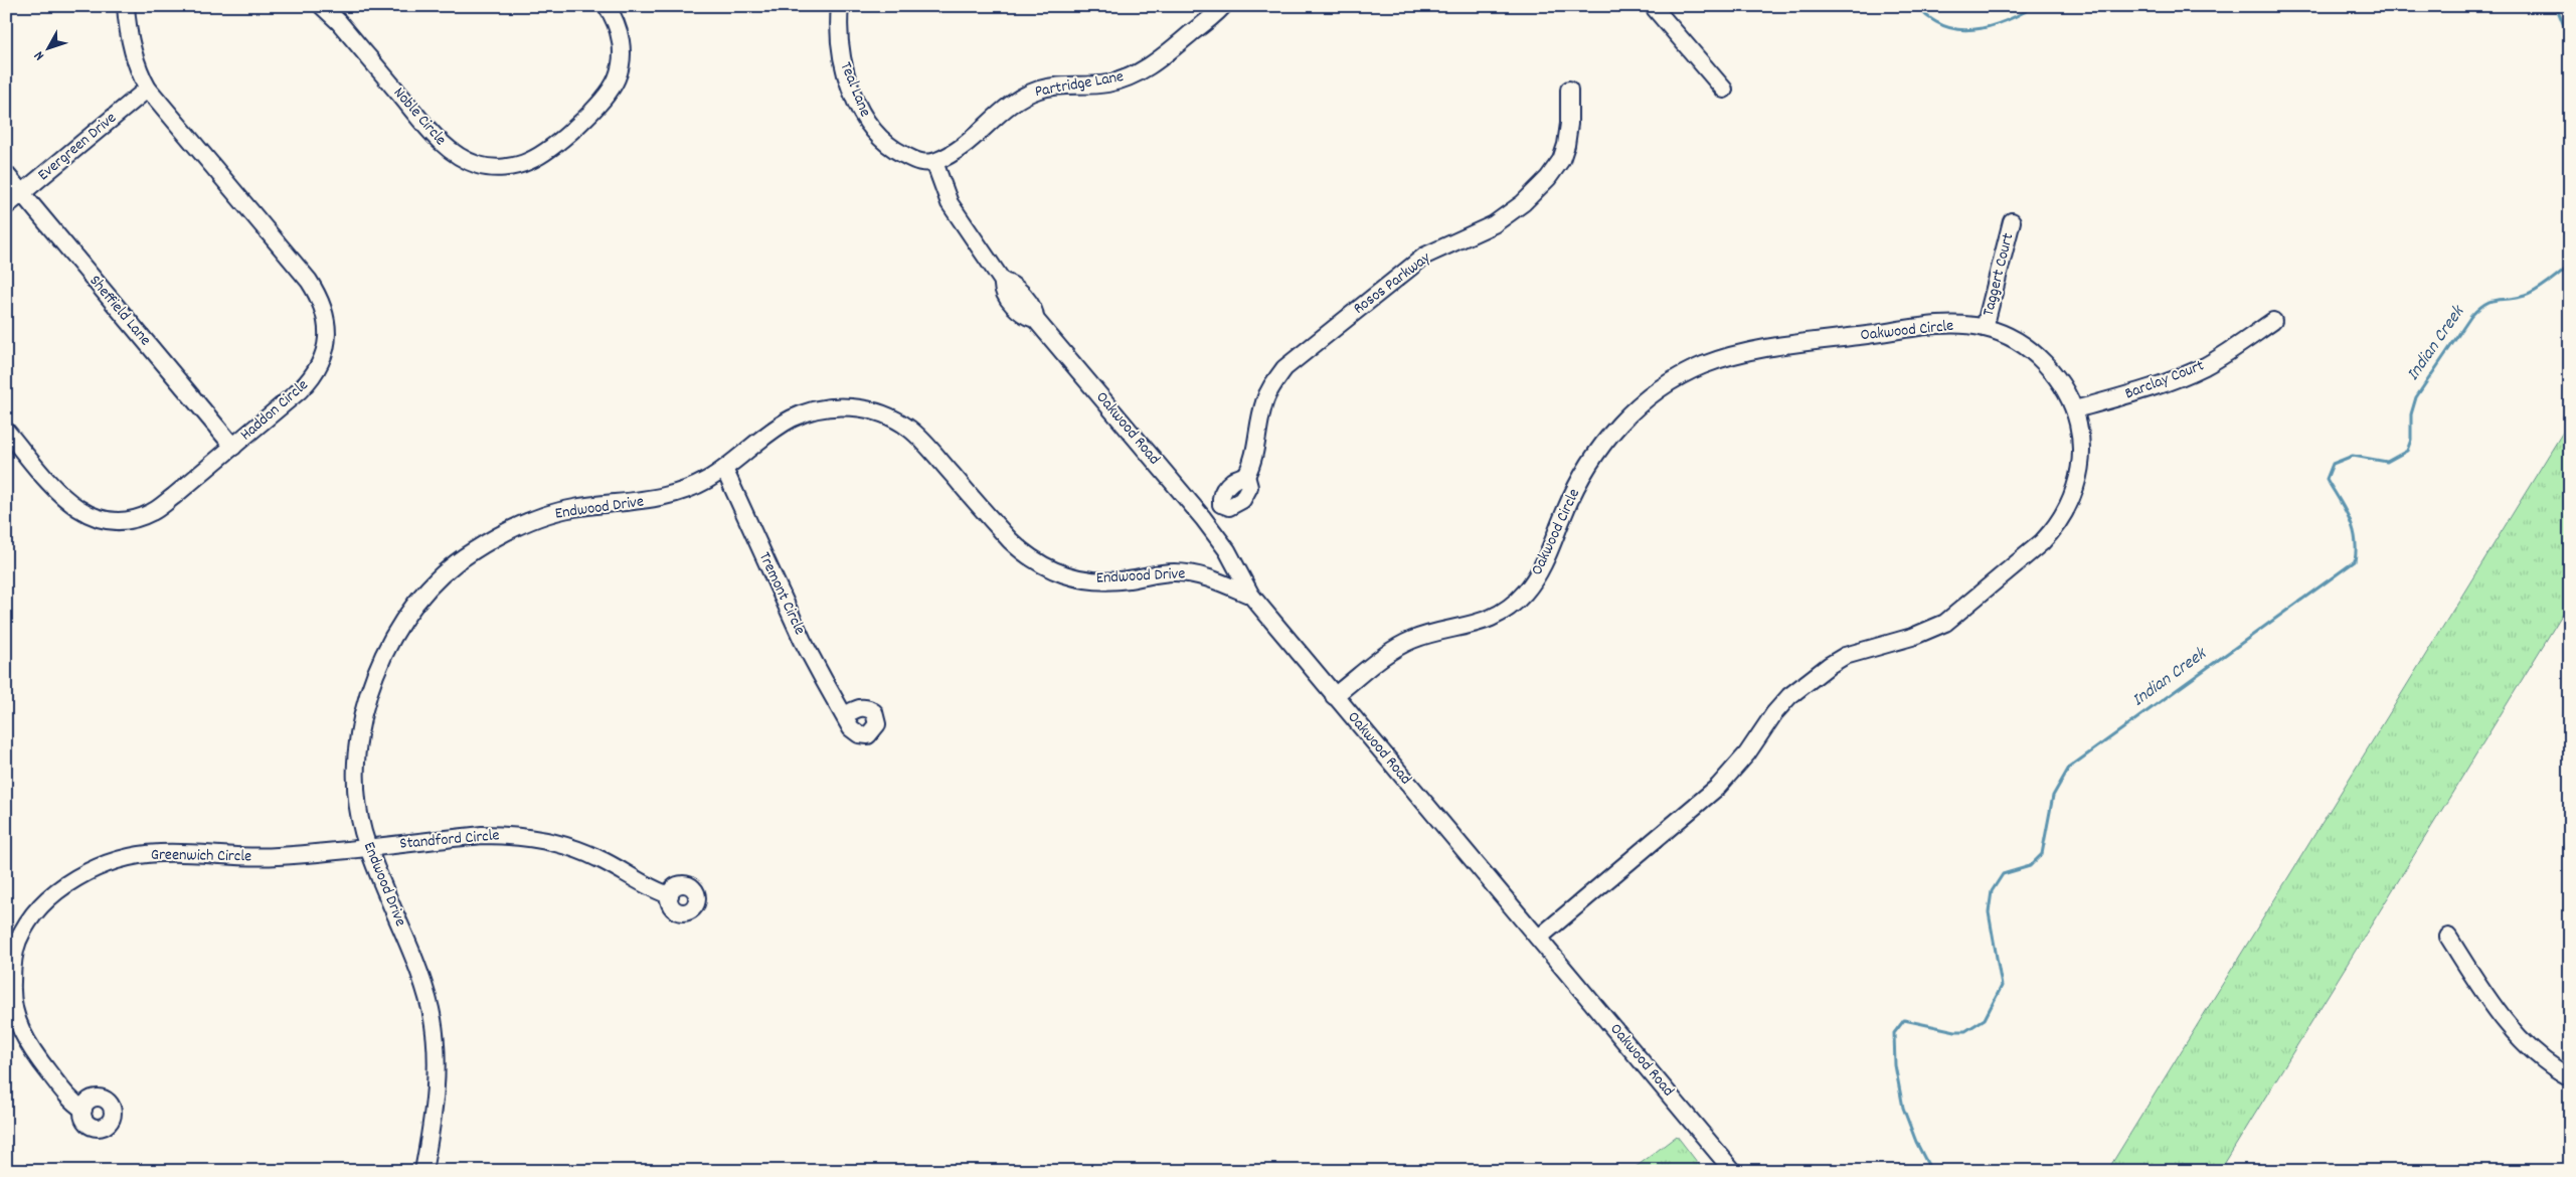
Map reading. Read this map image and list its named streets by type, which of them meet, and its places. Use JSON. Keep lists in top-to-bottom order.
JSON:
{
  "streets": {
    "street": [
      "Partridge Lane",
      "Teal Lane",
      "Noble Circle",
      "Evergreen Drive",
      "Taggert Court",
      "Rosos Parkway",
      "Sheffield Lane",
      "Oakwood Circle",
      "Barclay Court",
      "Haddon Circle",
      "Oakwood Road",
      "Endwood Drive",
      "Tremont Circle",
      "Standford Circle",
      "Greenwich Circle"
    ]
  },
  "crossings": [
    ["Partridge Lane", "Teal Lane"],
    ["Partridge Lane", "Oakwood Road"],
    ["Teal Lane", "Oakwood Road"],
    ["Evergreen Drive", "Sheffield Lane"],
    ["Evergreen Drive", "Haddon Circle"],
    ["Taggert Court", "Oakwood Circle"],
    ["Rosos Parkway", "Oakwood Road"],
    ["Sheffield Lane", "Haddon Circle"],
    ["Oakwood Circle", "Barclay Court"],
    ["Oakwood Circle", "Oakwood Road"],
    ["Oakwood Road", "Endwood Drive"],
    ["Endwood Drive", "Tremont Circle"],
    ["Endwood Drive", "Standford Circle"],
    ["Endwood Drive", "Greenwich Circle"],
    ["Standford Circle", "Greenwich Circle"]
  ],
  "water": ["Indian Creek"],
  "north": "bottom left"
}
